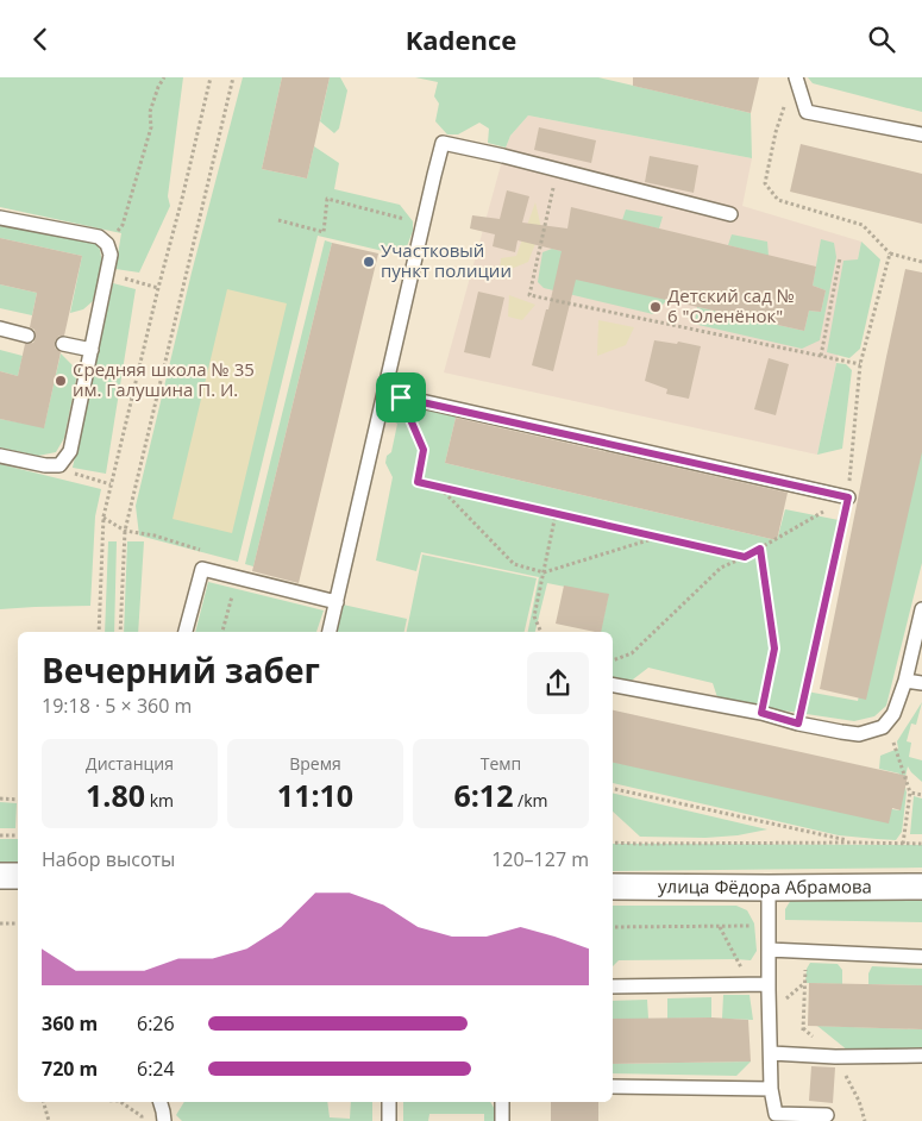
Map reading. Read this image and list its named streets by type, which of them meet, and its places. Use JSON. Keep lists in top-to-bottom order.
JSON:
{
  "streets": {
    "street": ["улица Фёдора Абрамова"]
  },
  "places": ["Участковый пункт полиции", "Детский сад № 6 \"Оленёнок\"", "Средняя школа № 35 им. Галушина П. И."],
  "page": {
    "header": "Kadence",
    "heading": ["Вечерний забег", "19:18 · 5 × 360 m"],
    "stats": [
      ["Дистанция", "1.80 km"],
      ["Время", "11:10"],
      ["Темп", "6:12 /km"]
    ],
    "chart": ["Набор высоты", "120–127 m"],
    "list": [
      {
        "name": "360 m",
        "note": "6:26"
      },
      {
        "name": "720 m",
        "note": "6:24"
      }
    ]
  }
}
